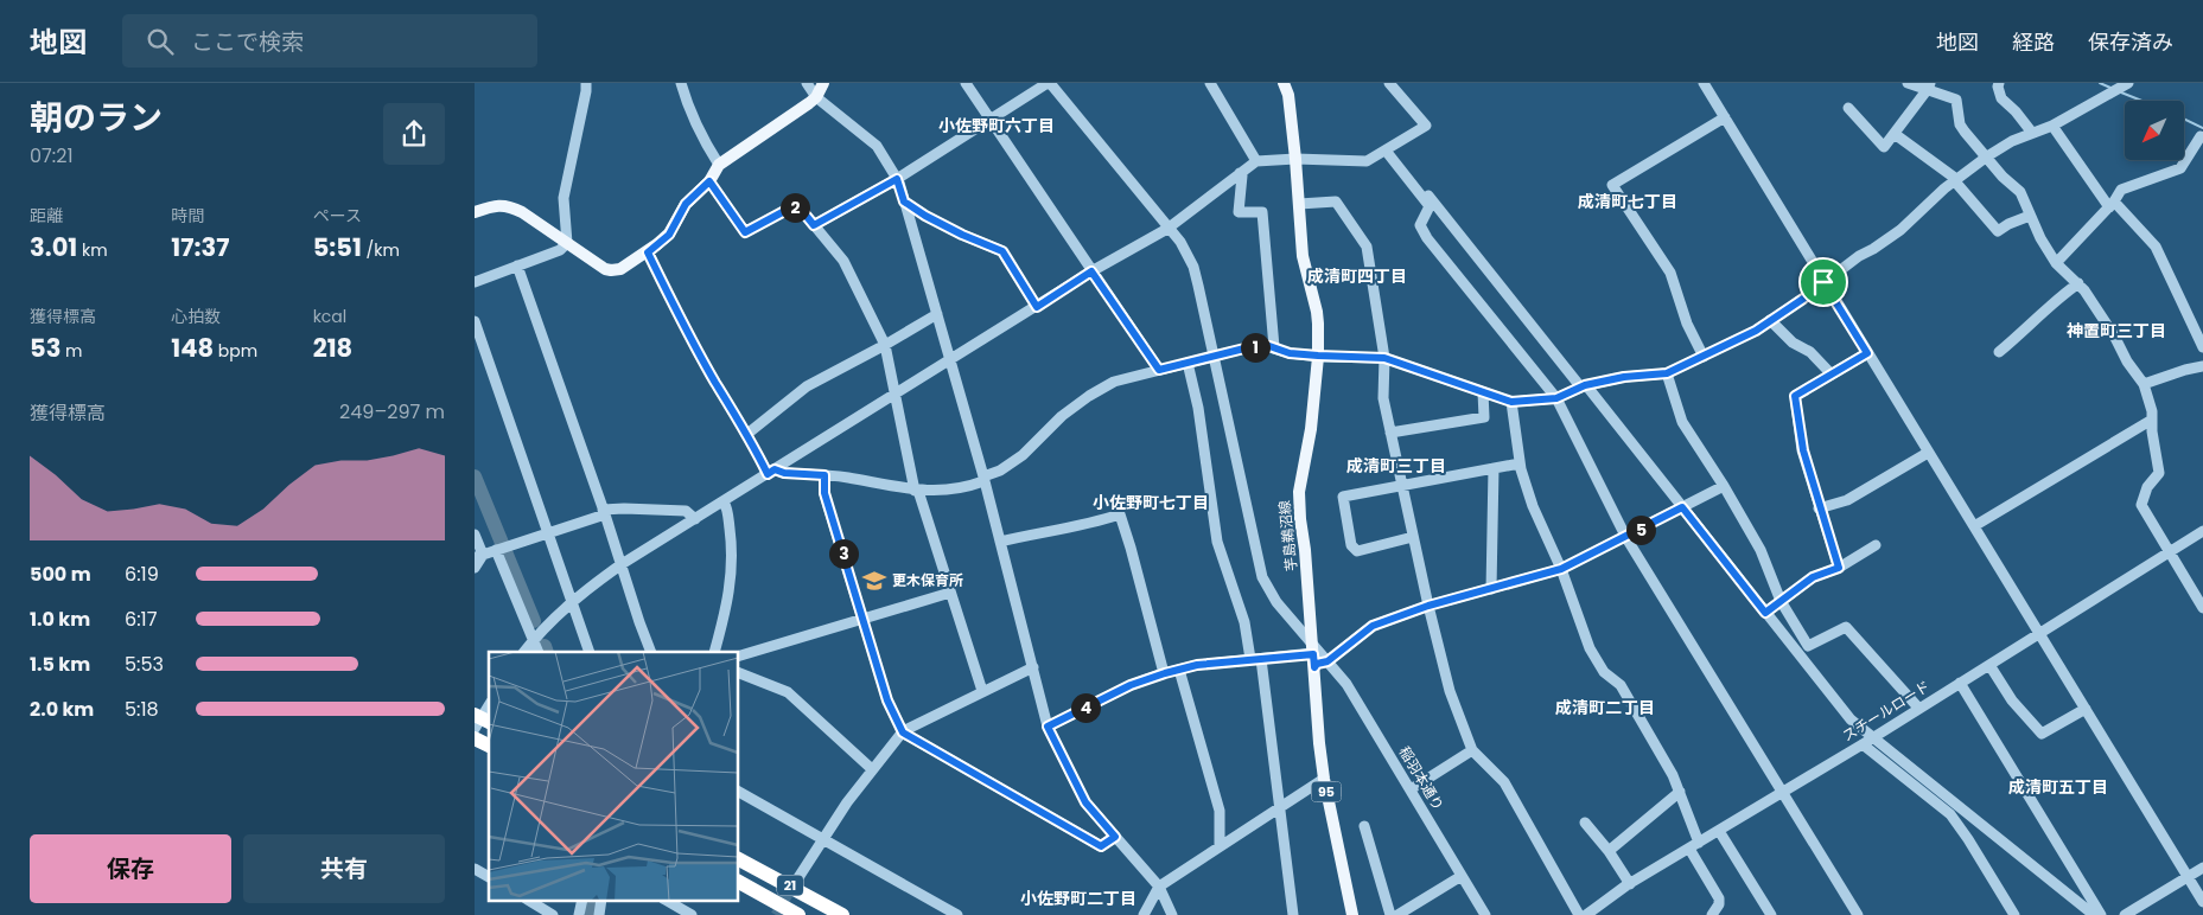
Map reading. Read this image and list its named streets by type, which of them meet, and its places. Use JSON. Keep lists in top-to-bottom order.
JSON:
{
  "streets": {
    "highway": ["21"],
    "main road": ["芋島鵜沼線", "95"],
    "street": ["スチールロード", "稲羽本通り"]
  },
  "crossings": [
    ["芋島鵜沼線", "稲羽本通り"]
  ],
  "districts": [
    "小佐野町六丁目",
    "成清町七丁目",
    "成清町四丁目",
    "神置町三丁目",
    "成清町三丁目",
    "小佐野町七丁目",
    "成清町二丁目",
    "成清町五丁目",
    "小佐野町二丁目"
  ],
  "places": {
    "school or university": ["更木保育所"]
  },
  "north": "bottom left",
  "page": {
    "header": "地図",
    "search": "ここで検索",
    "nav": ["地図", "経路", "保存済み"],
    "heading": ["朝のラン", "07:21"],
    "stats": [
      ["距離", "3.01 km"],
      ["時間", "17:37"],
      ["ペース", "5:51 /km"],
      ["獲得標高", "53 m"],
      ["心拍数", "148 bpm"],
      ["kcal", "218"]
    ],
    "pins": [
      "2",
      "1",
      "5",
      "3",
      "4"
    ],
    "chart": ["獲得標高", "249–297 m"],
    "list": [
      {
        "name": "500 m",
        "note": "6:19"
      },
      {
        "name": "1.0 km",
        "note": "6:17"
      },
      {
        "name": "1.5 km",
        "note": "5:53"
      },
      {
        "name": "2.0 km",
        "note": "5:18"
      }
    ],
    "buttons": ["保存", "共有"]
  }
}
